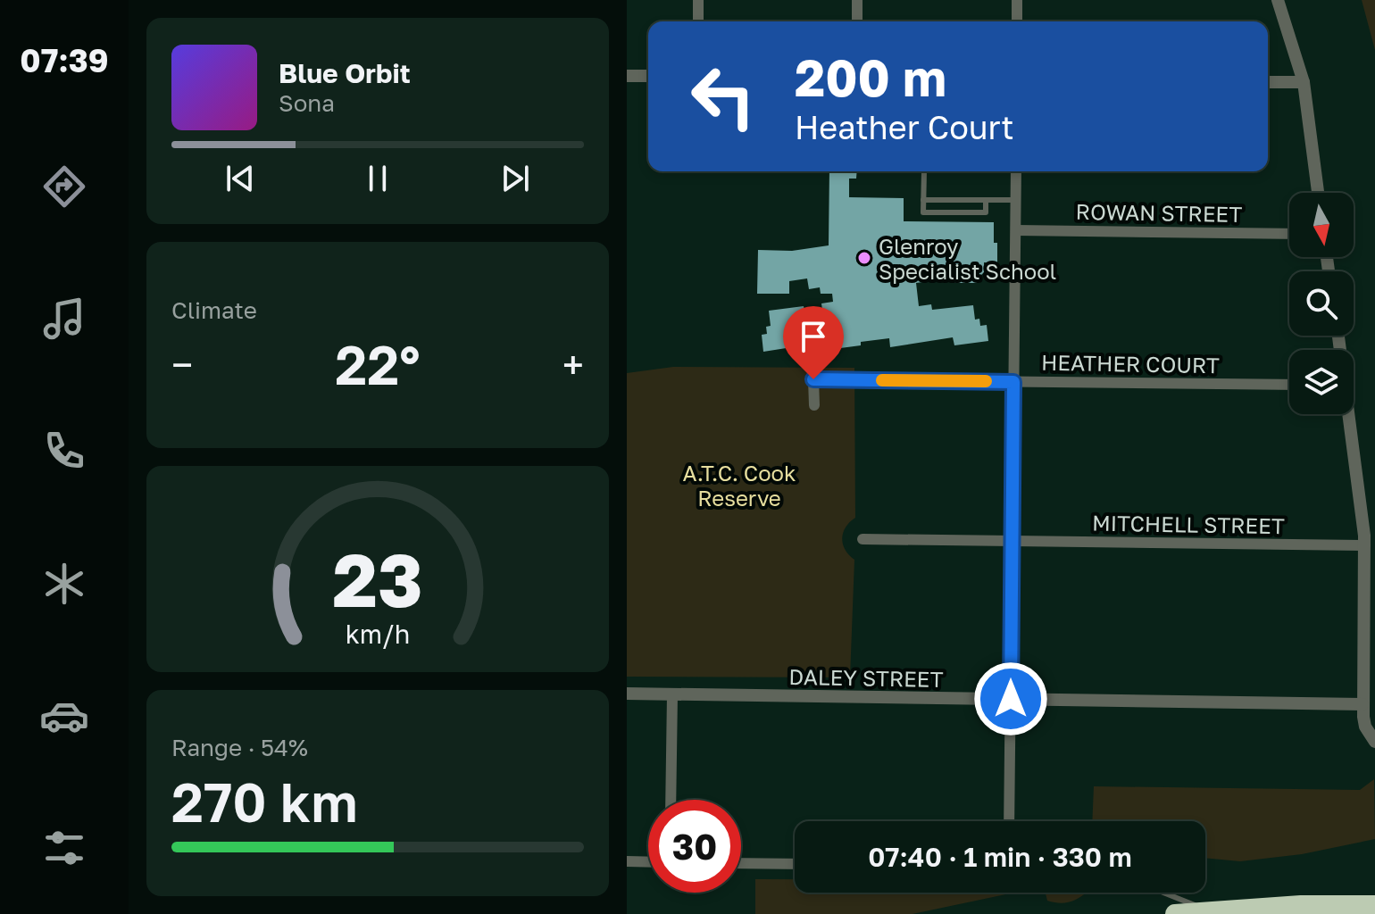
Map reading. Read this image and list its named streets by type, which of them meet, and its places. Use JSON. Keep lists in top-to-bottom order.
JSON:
{
  "streets": {
    "street": [
      "ROWAN STREET",
      "HEATHER COURT",
      "MITCHELL STREET",
      "DALEY STREET"
    ]
  },
  "parks": ["A.T.C. Cook Reserve"],
  "places": ["Glenroy Specialist School"],
  "north": "bottom",
  "page": {
    "tabs": "07:39",
    "turn": ["200 m", "Heather Court"],
    "song": ["Blue Orbit", "Sona"],
    "tile": [
      "Climate",
      ["Range · 54%", "270 km"]
    ],
    "heat": ["−", "22°", "+"],
    "limit": "30",
    "trip": "07:40 · 1 min · 330 m",
    "gauge": ["23", "km/h"]
  }
}
